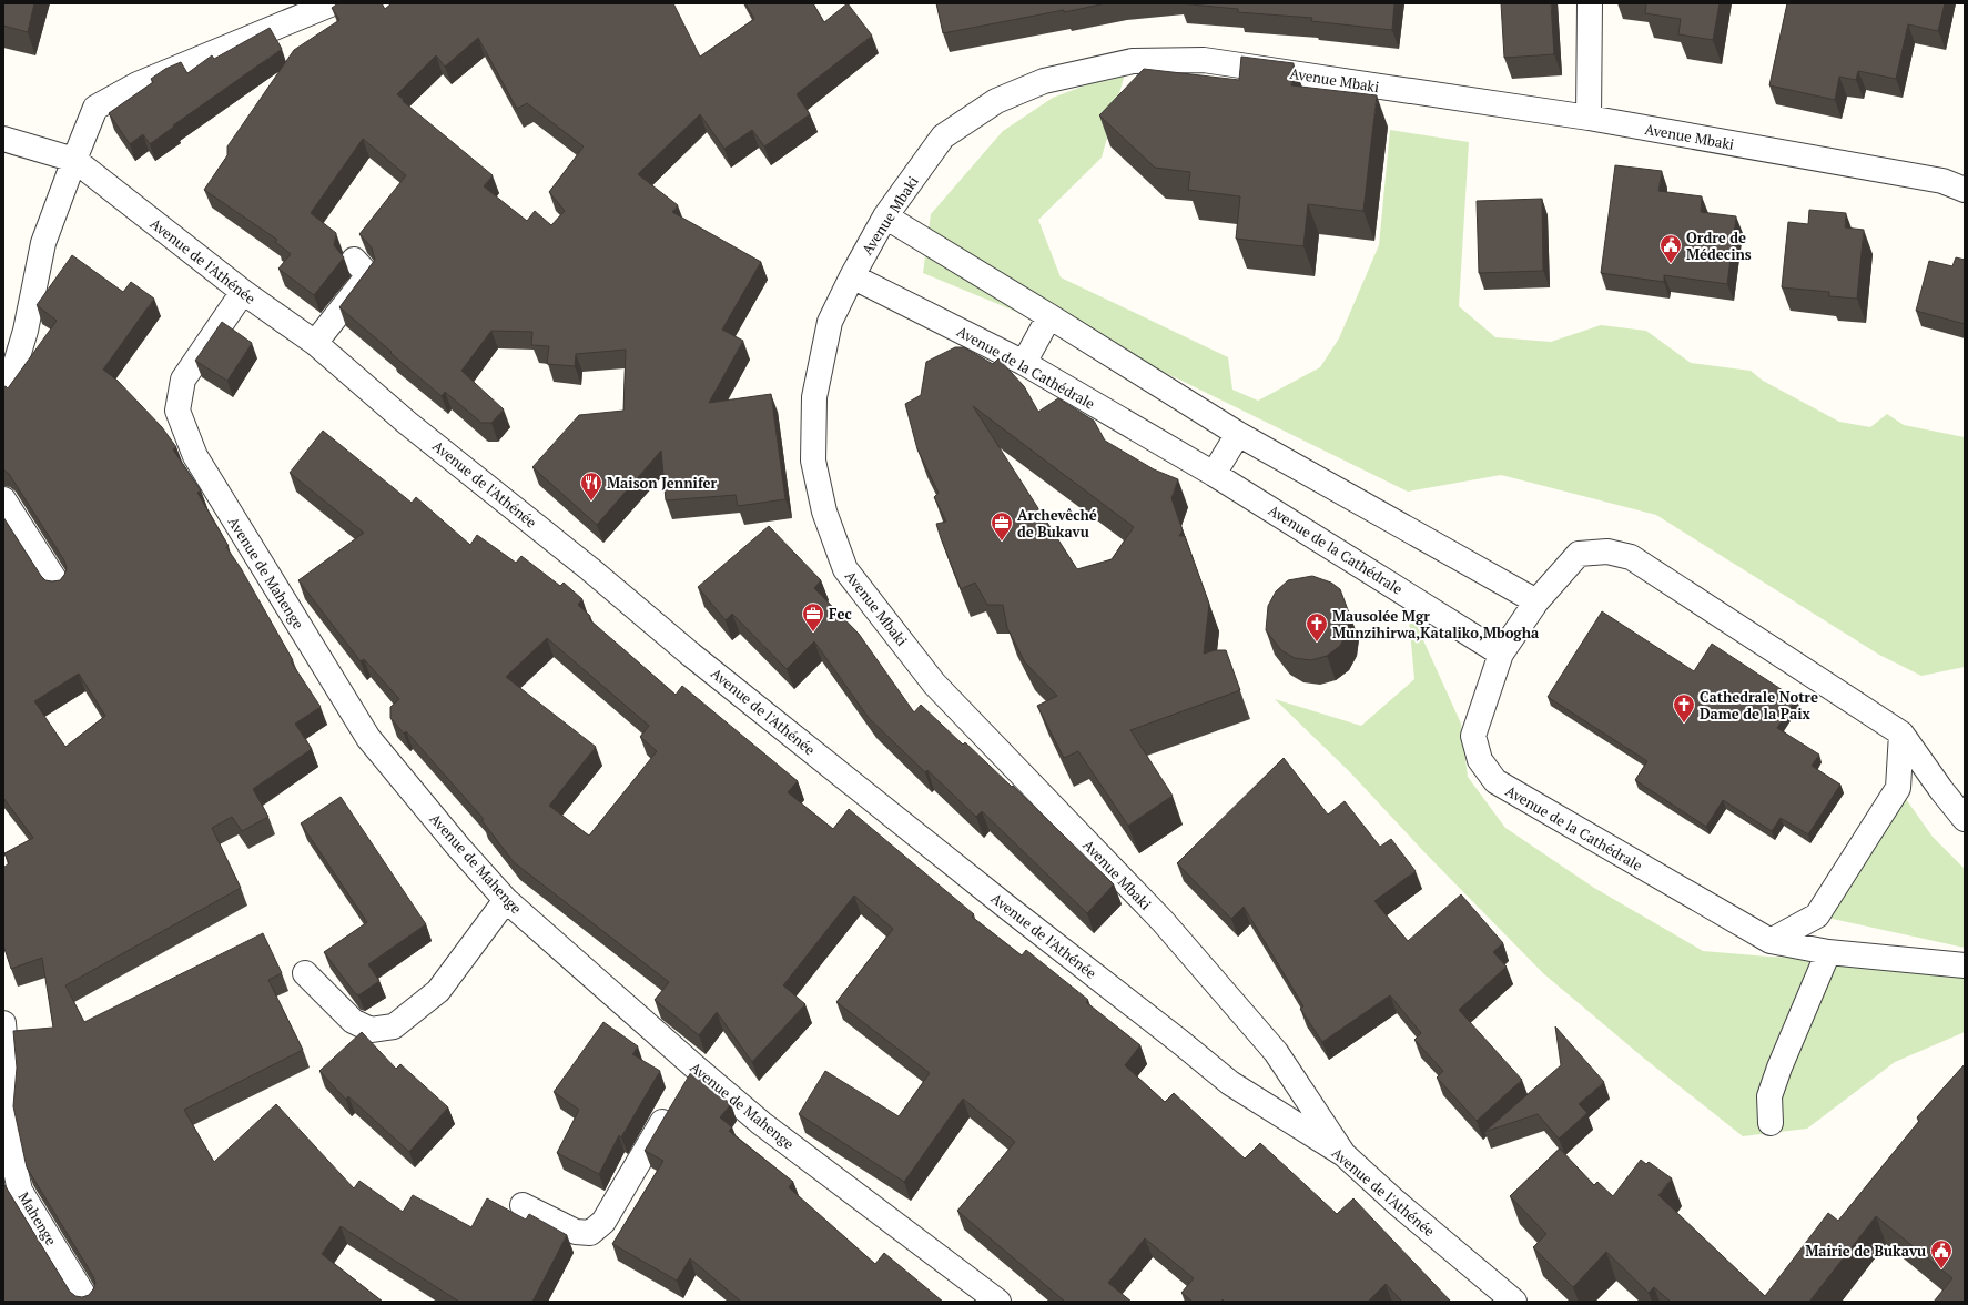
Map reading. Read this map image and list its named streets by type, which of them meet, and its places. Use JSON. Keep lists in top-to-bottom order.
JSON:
{
  "streets": {
    "street": [
      "Avenue Mbaki",
      "Avenue de l'Athénée",
      "Avenue de la Cathédrale",
      "Avenue de Mahenge",
      "Mahenge"
    ]
  },
  "crossings": [
    ["Avenue Mbaki", "Avenue de l'Athénée"],
    ["Avenue Mbaki", "Avenue de la Cathédrale"],
    ["Avenue de l'Athénée", "Avenue de Mahenge"]
  ],
  "places": {
    "public building": ["Ordre de Médecins", "Mairie de Bukavu"],
    "restaurant": ["Maison Jennifer"],
    "office": ["Archevêché de Bukavu", "Fec"],
    "church": ["Mausolée Mgr Munzihirwa,Kataliko,Mbogha", "Cathedrale Notre Dame de la Paix"]
  }
}
